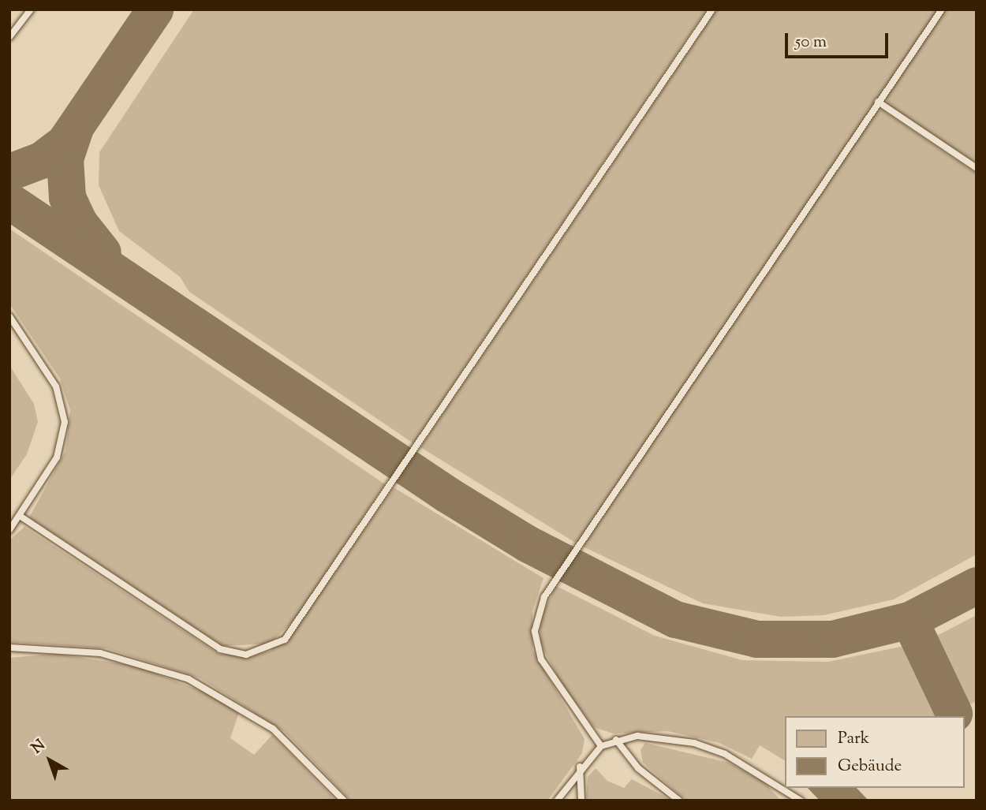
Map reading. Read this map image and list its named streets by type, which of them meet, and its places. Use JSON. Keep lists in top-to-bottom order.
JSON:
{
  "legend": ["Park", "Gebäude"],
  "scale_bar": "50 m",
  "north": "top left"
}
